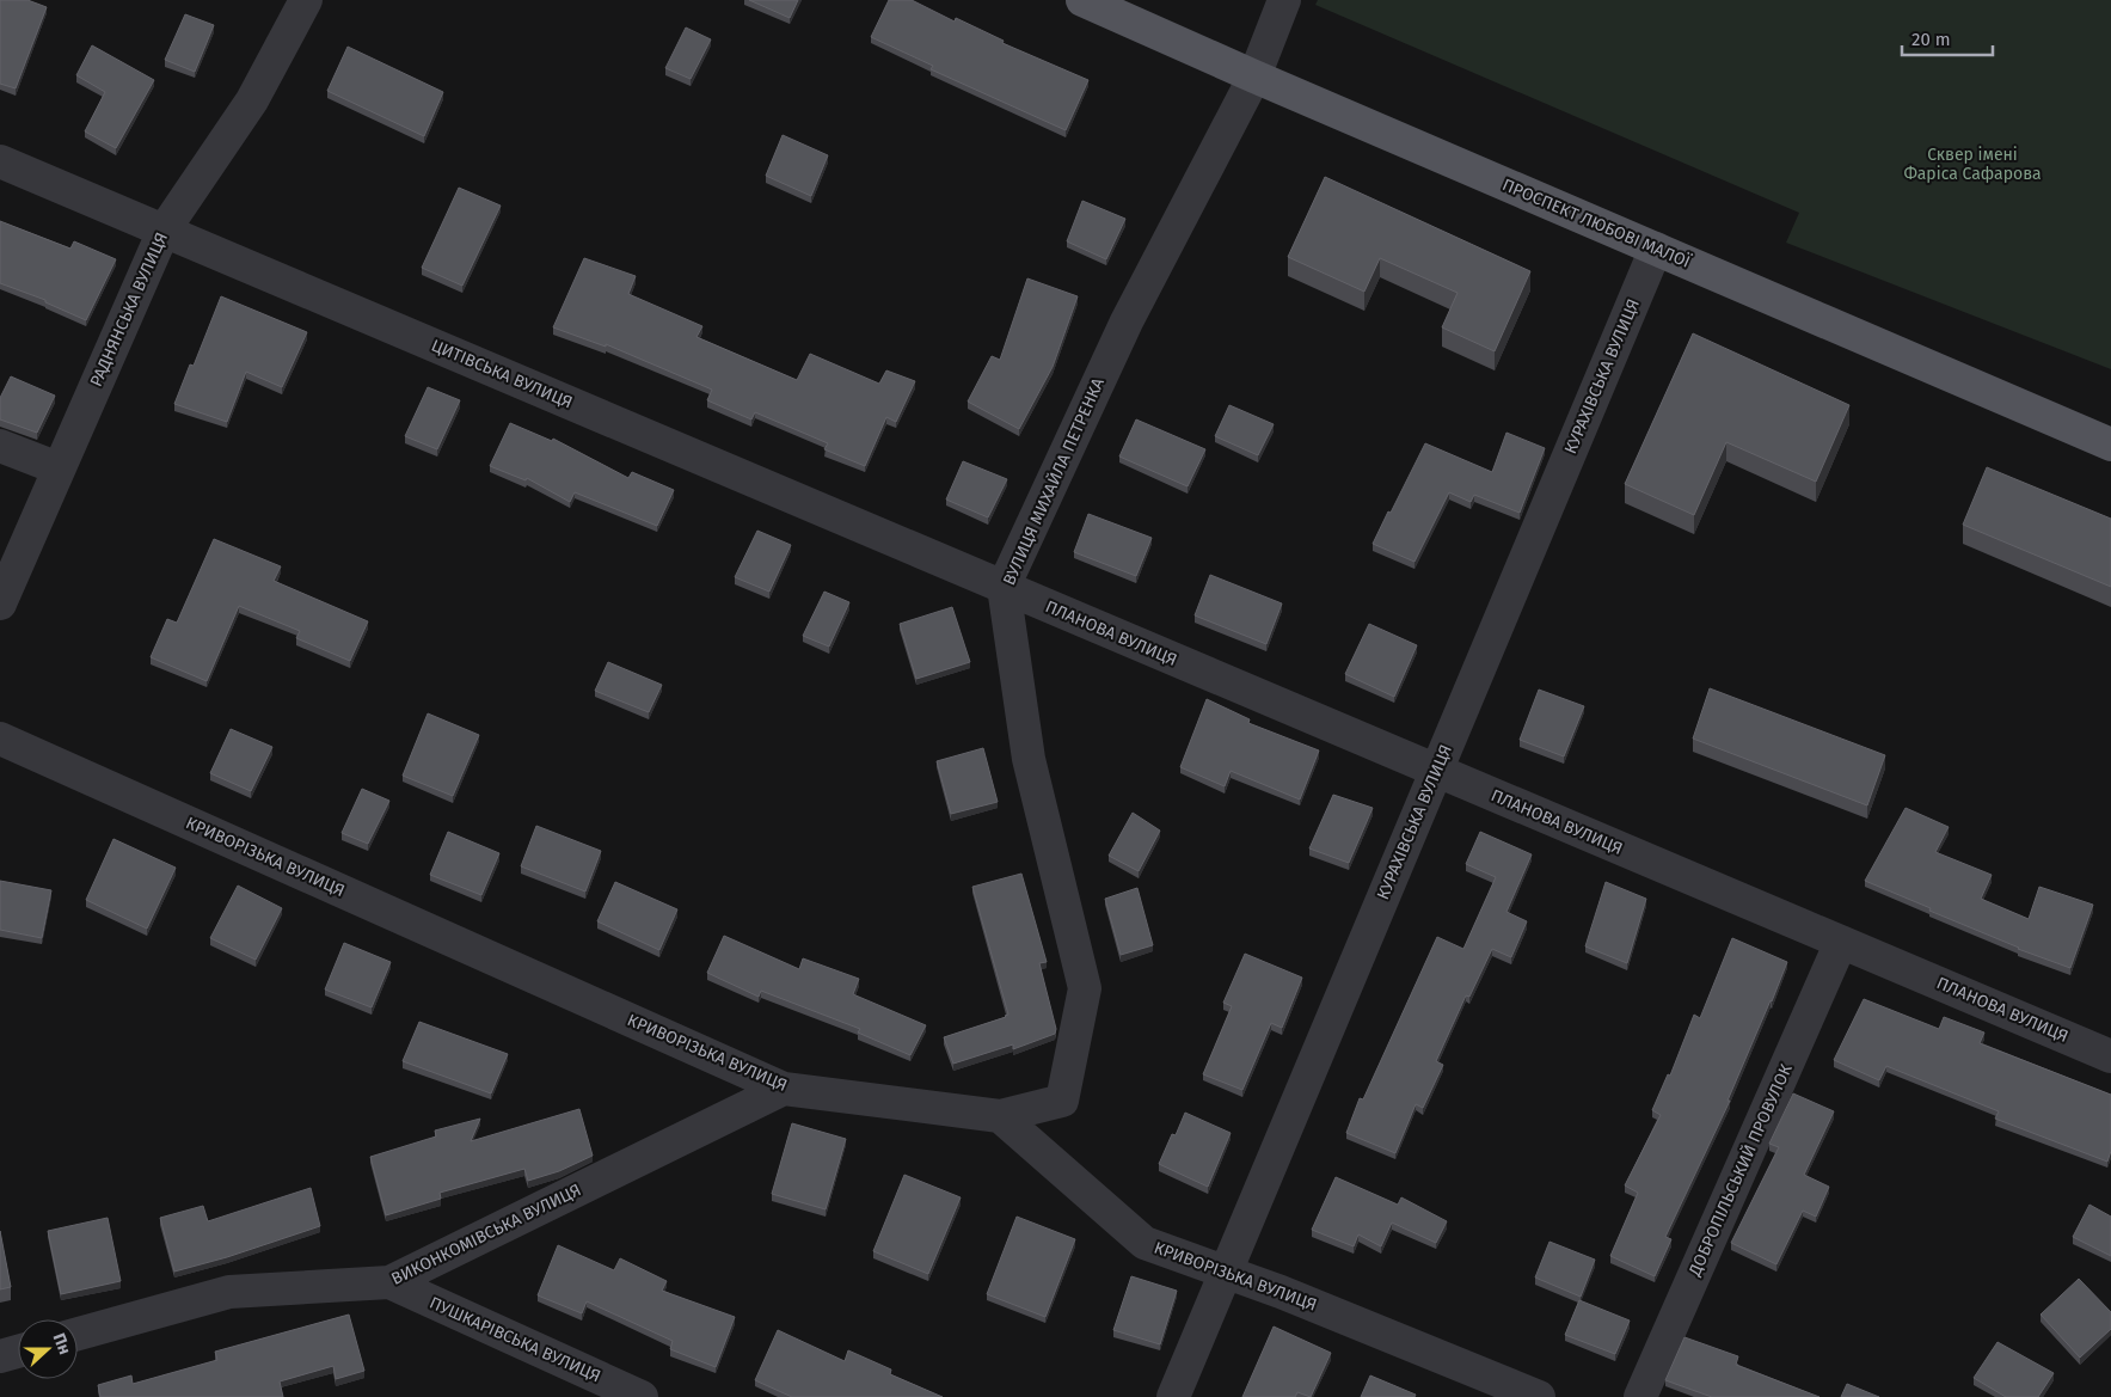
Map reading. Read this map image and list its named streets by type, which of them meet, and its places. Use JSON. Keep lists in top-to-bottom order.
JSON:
{
  "streets": {
    "main road": ["ПРОСПЕКТ ЛЮБОВІ МАЛОЇ"],
    "street": [
      "РАДНЯНСЬКА ВУЛИЦЯ",
      "ЦИТІВСЬКА ВУЛИЦЯ",
      "КУРАХІВСЬКА ВУЛИЦЯ",
      "ВУЛИЦЯ МИХАЙЛА ПЕТРЕНКА",
      "ПЛАНОВА ВУЛИЦЯ",
      "КРИВОРІЗЬКА ВУЛИЦЯ",
      "ДОБРОПІЛЬСЬКИЙ ПРОВУЛОК",
      "ВИКОНКОМІВСЬКА ВУЛИЦЯ",
      "ПУШКАРІВСЬКА ВУЛИЦЯ"
    ]
  },
  "crossings": [
    ["ПРОСПЕКТ ЛЮБОВІ МАЛОЇ", "КУРАХІВСЬКА ВУЛИЦЯ"],
    ["ПРОСПЕКТ ЛЮБОВІ МАЛОЇ", "ВУЛИЦЯ МИХАЙЛА ПЕТРЕНКА"],
    ["РАДНЯНСЬКА ВУЛИЦЯ", "ЦИТІВСЬКА ВУЛИЦЯ"],
    ["ЦИТІВСЬКА ВУЛИЦЯ", "ВУЛИЦЯ МИХАЙЛА ПЕТРЕНКА"],
    ["ЦИТІВСЬКА ВУЛИЦЯ", "ПЛАНОВА ВУЛИЦЯ"],
    ["КУРАХІВСЬКА ВУЛИЦЯ", "ПЛАНОВА ВУЛИЦЯ"],
    ["КУРАХІВСЬКА ВУЛИЦЯ", "КРИВОРІЗЬКА ВУЛИЦЯ"],
    ["ВУЛИЦЯ МИХАЙЛА ПЕТРЕНКА", "ПЛАНОВА ВУЛИЦЯ"],
    ["ВУЛИЦЯ МИХАЙЛА ПЕТРЕНКА", "КРИВОРІЗЬКА ВУЛИЦЯ"],
    ["ПЛАНОВА ВУЛИЦЯ", "ДОБРОПІЛЬСЬКИЙ ПРОВУЛОК"],
    ["КРИВОРІЗЬКА ВУЛИЦЯ", "ВИКОНКОМІВСЬКА ВУЛИЦЯ"],
    ["ВИКОНКОМІВСЬКА ВУЛИЦЯ", "ПУШКАРІВСЬКА ВУЛИЦЯ"]
  ],
  "parks": ["Сквер імені Фаріса Сафарова"],
  "scale_bar": "20 m",
  "north": "right"
}
